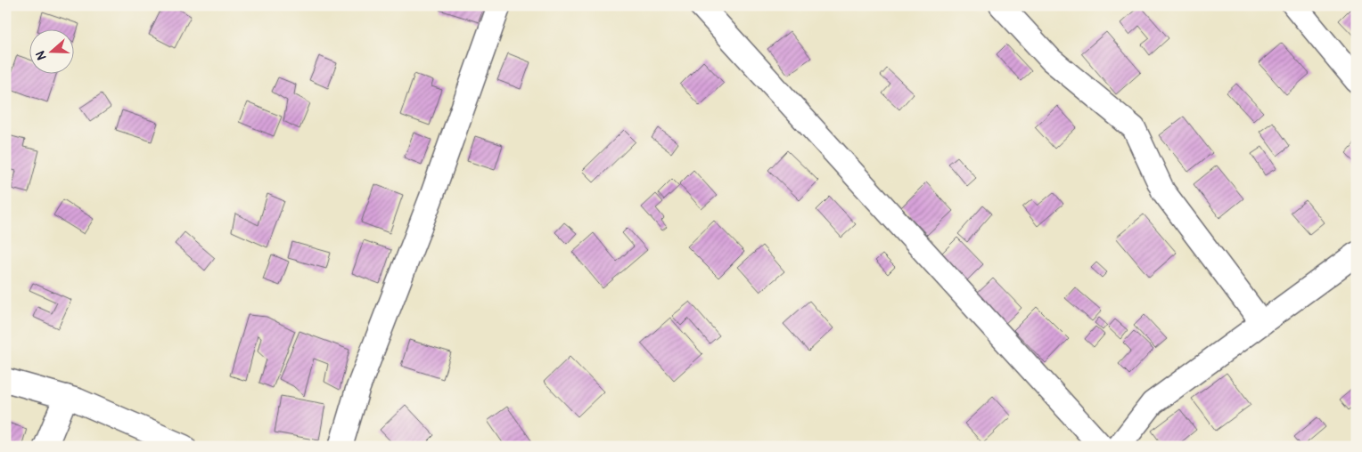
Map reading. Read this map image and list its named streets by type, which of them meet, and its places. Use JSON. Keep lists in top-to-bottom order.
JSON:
{
  "north": "left"
}
